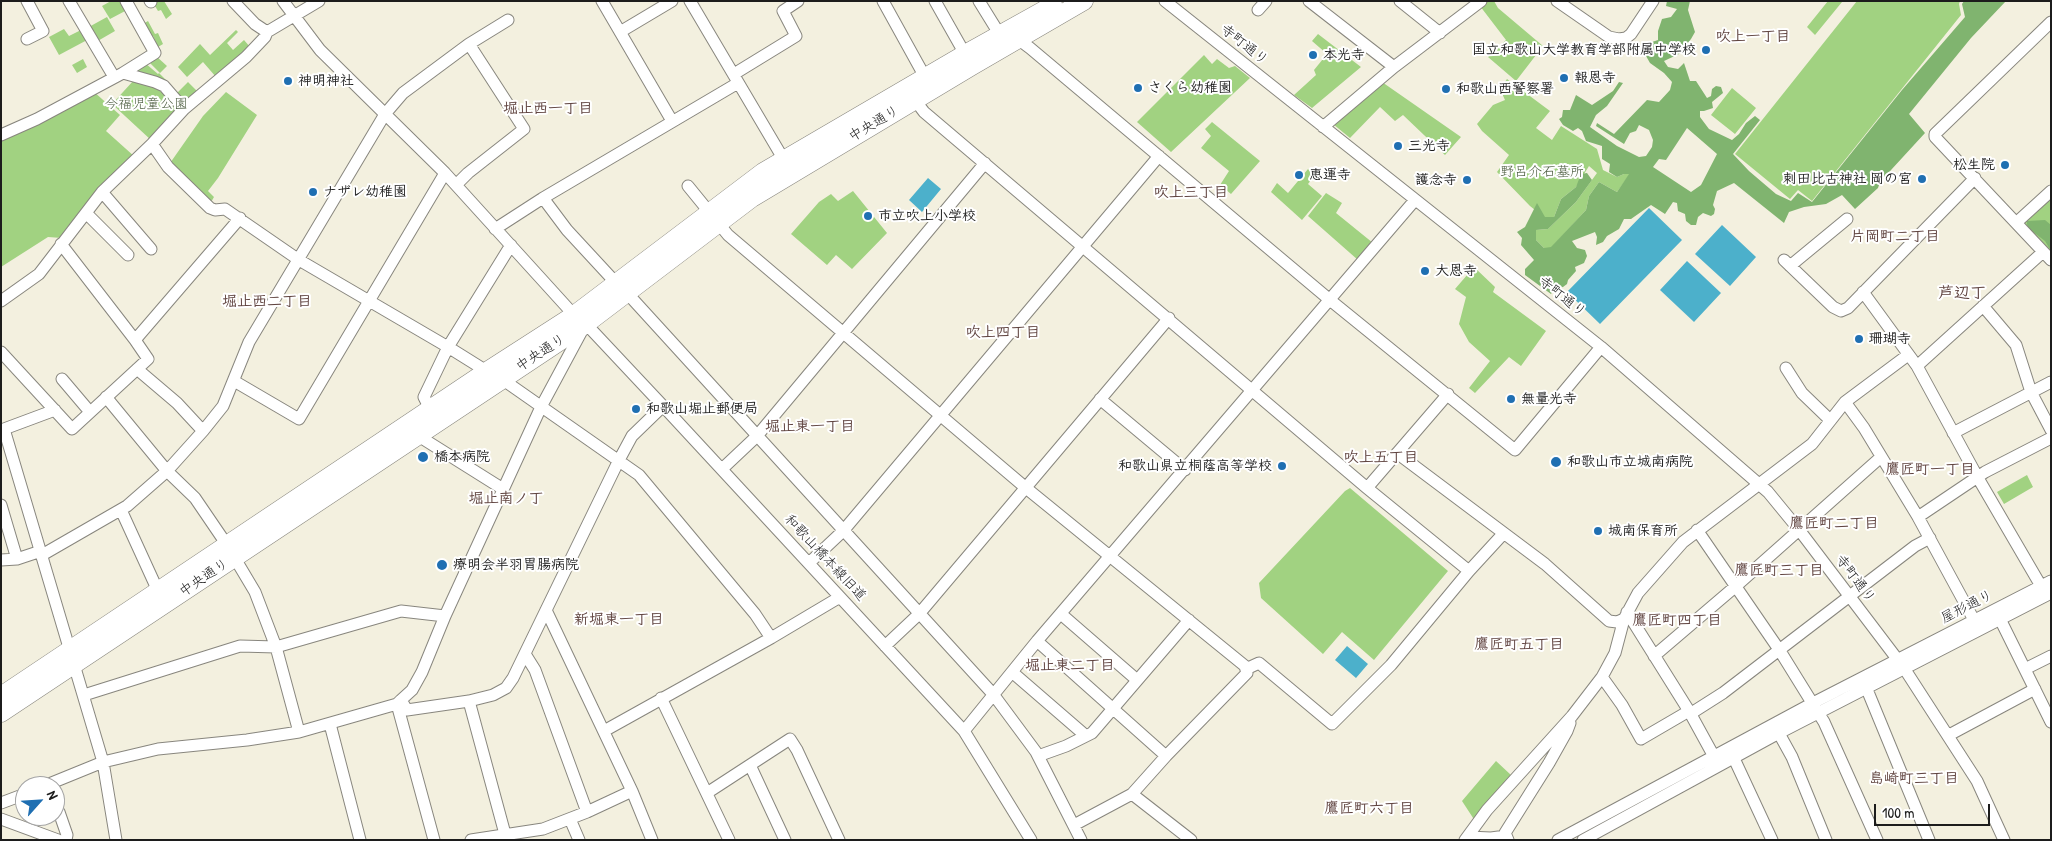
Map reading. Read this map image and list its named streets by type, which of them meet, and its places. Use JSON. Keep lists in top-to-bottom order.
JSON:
{
  "streets": {
    "highway": ["中央通り"],
    "street": ["寺町通り", "和歌山橋本線旧道", "屋形通り"]
  },
  "crossings": [
    ["寺町通り", "屋形通り"],
    ["中央通り", "和歌山橋本線旧道"]
  ],
  "districts": [
    "吹上一丁目",
    "堀止西一丁目",
    "吹上三丁目",
    "片岡町二丁目",
    "芦辺丁",
    "堀止西二丁目",
    "吹上四丁目",
    "堀止東一丁目",
    "吹上五丁目",
    "鷹匠町一丁目",
    "堀止南ノ丁",
    "鷹匠町二丁目",
    "鷹匠町三丁目",
    "新堀東一丁目",
    "鷹匠町四丁目",
    "鷹匠町五丁目",
    "堀止東二丁目",
    "島崎町三丁目",
    "鷹匠町六丁目"
  ],
  "parks": ["今福児童公園", "野呂介石墓所"],
  "places": [
    "国立和歌山大学教育学部附属中学校",
    "本光寺",
    "報恩寺",
    "神明神社",
    "さくら幼稚園",
    "和歌山西警察署",
    "三光寺",
    "松生院",
    "恵運寺",
    "刺田比古神社 岡の宮",
    "護念寺",
    "ナザレ幼稚園",
    "市立吹上小学校",
    "大恩寺",
    "珊瑚寺",
    "無量光寺",
    "和歌山堀止郵便局",
    "橋本病院",
    "和歌山市立城南病院",
    "和歌山県立桐蔭高等学校",
    "城南保育所",
    "療明会半羽胃腸病院"
  ],
  "scale_bar": "100 m",
  "north": "top right"
}
